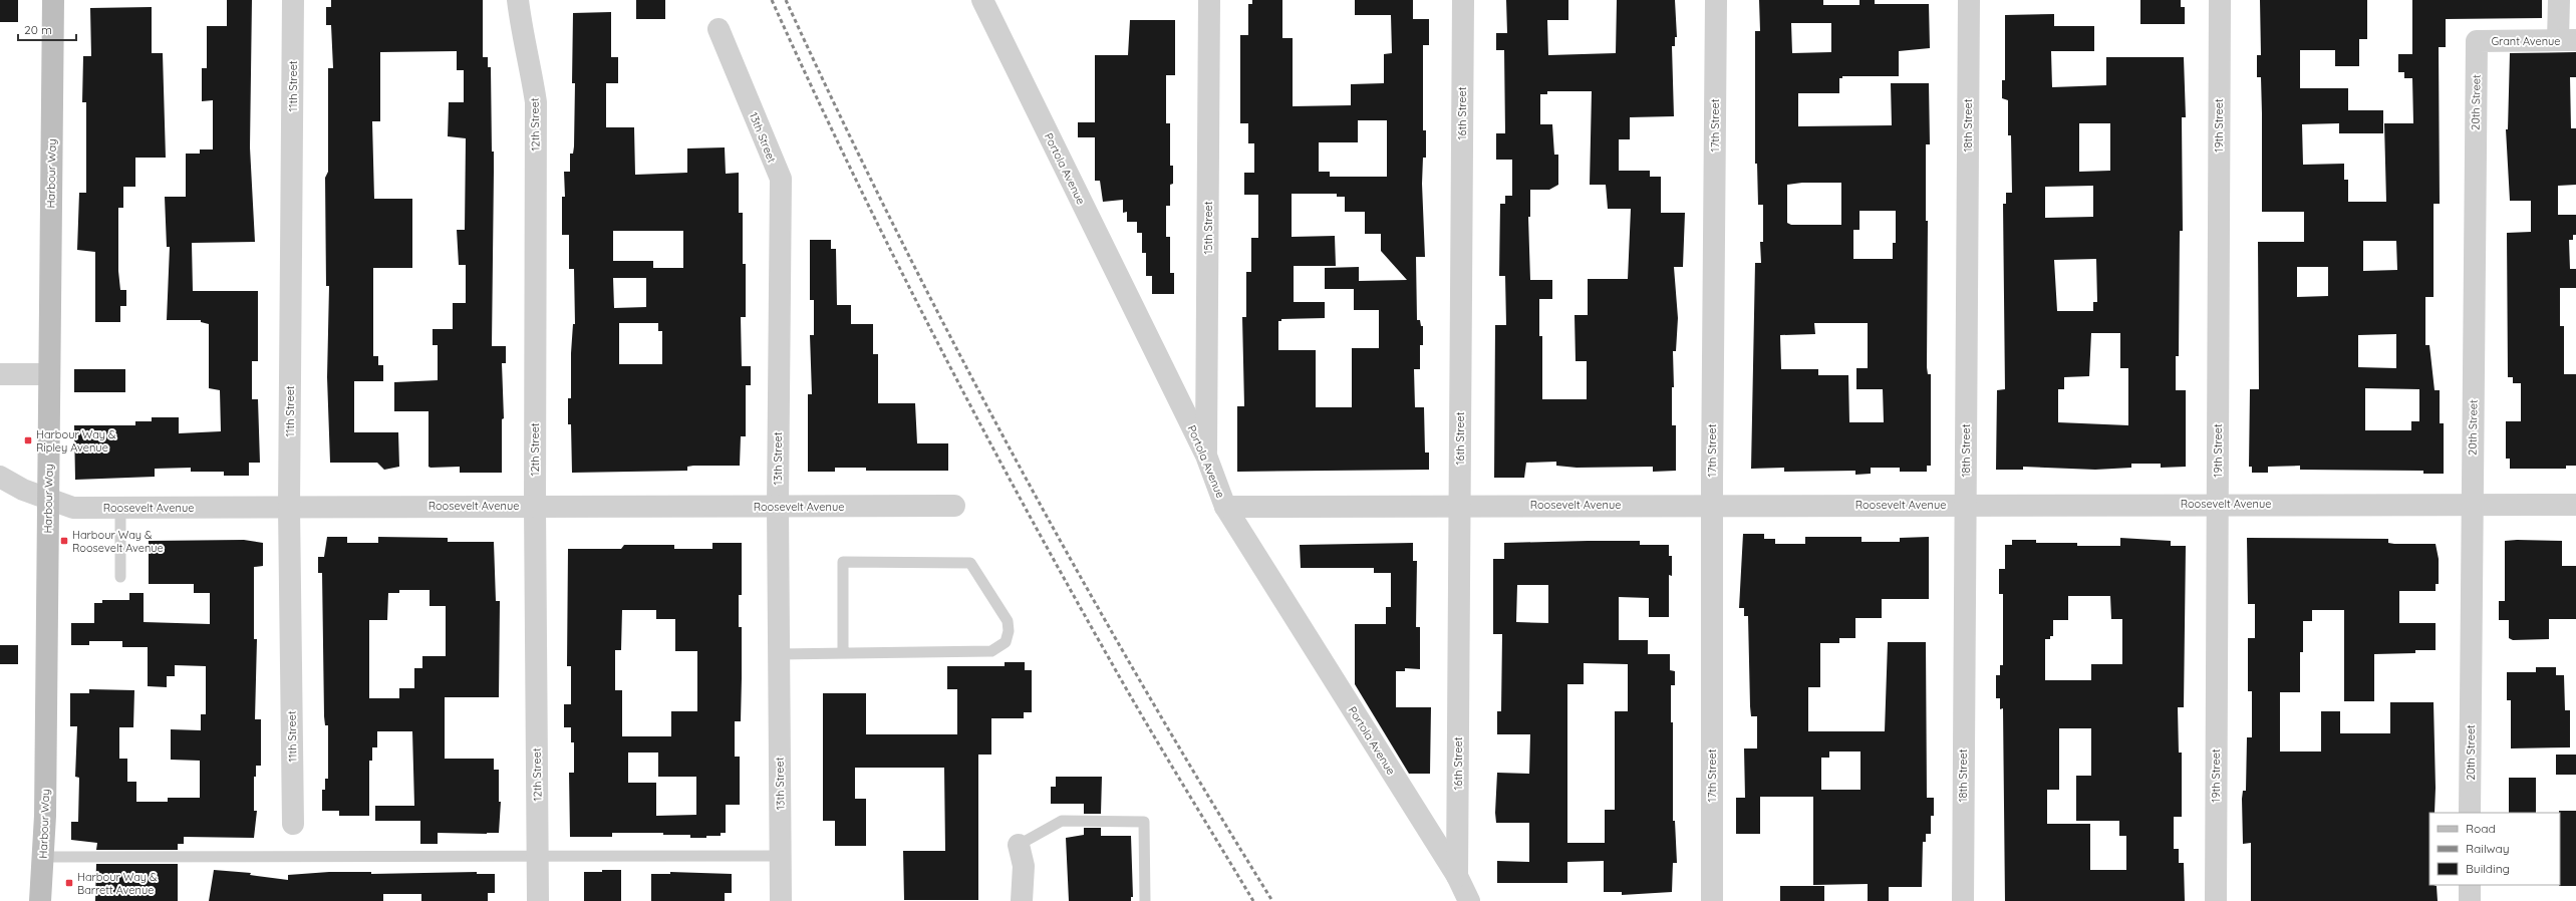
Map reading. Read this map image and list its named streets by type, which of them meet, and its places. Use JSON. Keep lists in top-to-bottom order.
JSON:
{
  "streets": {
    "main road": ["Harbour Way"],
    "street": [
      "Grant Avenue",
      "11th Street",
      "20th Street",
      "16th Street",
      "12th Street",
      "17th Street",
      "18th Street",
      "19th Street",
      "13th Street",
      "Portola Avenue",
      "15th Street",
      "Roosevelt Avenue"
    ]
  },
  "crossings": [
    ["Grant Avenue", "20th Street"],
    ["11th Street", "Roosevelt Avenue"],
    ["20th Street", "Roosevelt Avenue"],
    ["16th Street", "Portola Avenue"],
    ["16th Street", "Roosevelt Avenue"],
    ["12th Street", "Roosevelt Avenue"],
    ["17th Street", "Roosevelt Avenue"],
    ["18th Street", "Roosevelt Avenue"],
    ["19th Street", "Roosevelt Avenue"],
    ["13th Street", "Roosevelt Avenue"],
    ["Portola Avenue", "15th Street"],
    ["Portola Avenue", "Roosevelt Avenue"],
    ["Harbour Way", "Roosevelt Avenue"]
  ],
  "places": {
    "transit": ["Harbour Way & Ripley Avenue", "Harbour Way & Roosevelt Avenue", "Harbour Way & Barrett Avenue"]
  },
  "legend": ["Road", "Railway", "Building"],
  "scale_bar": "20 m"
}
